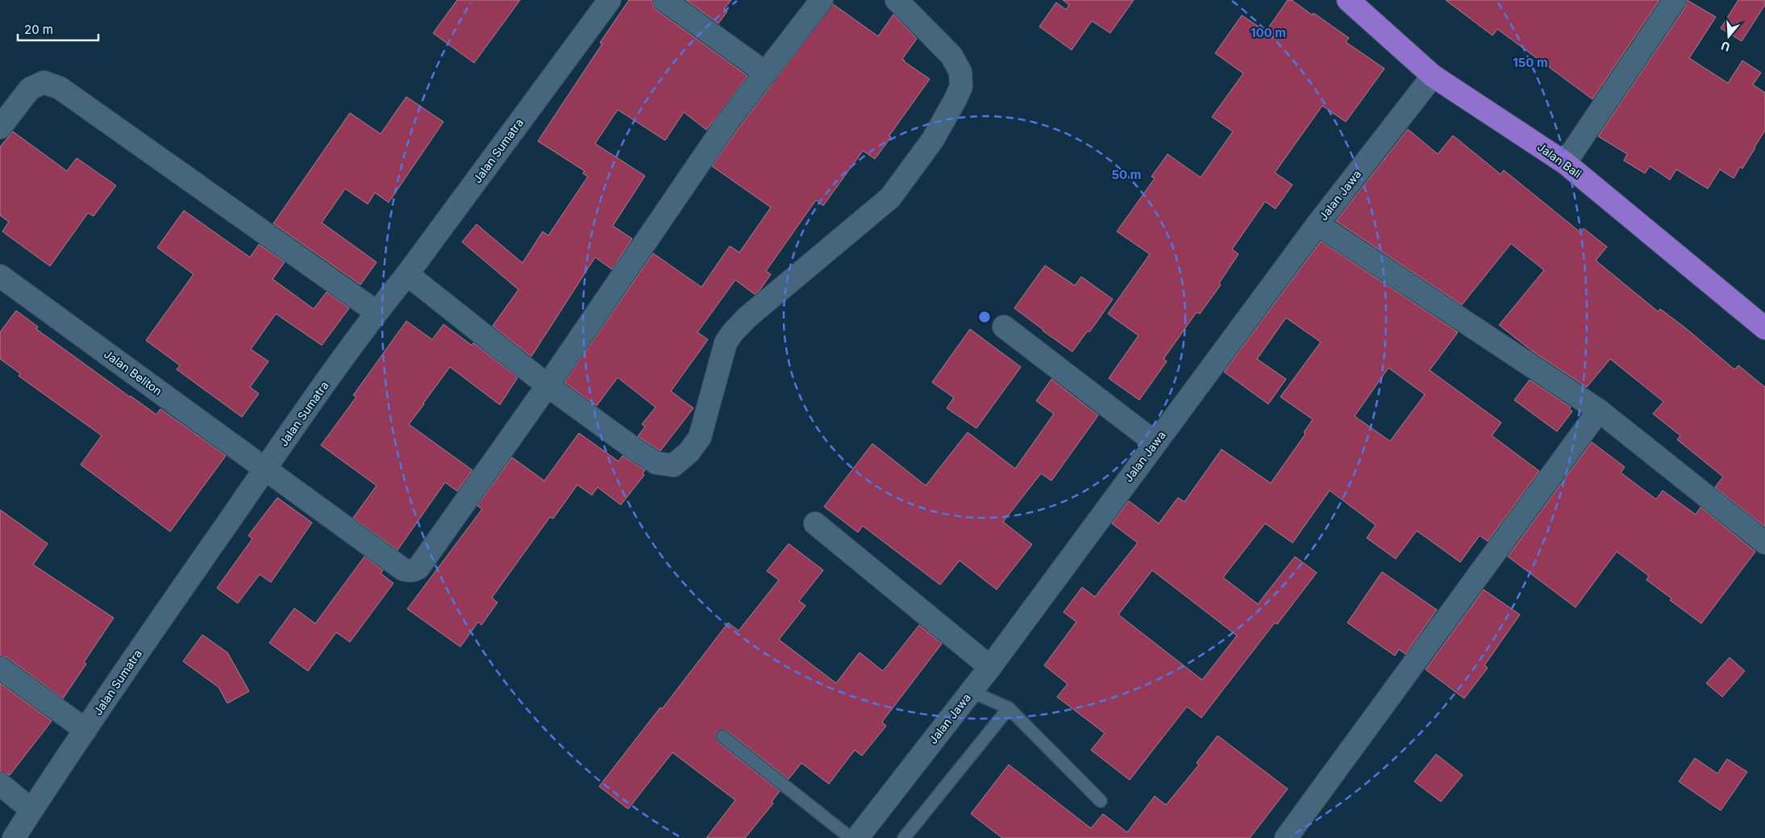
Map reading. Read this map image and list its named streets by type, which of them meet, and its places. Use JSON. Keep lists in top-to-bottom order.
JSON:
{
  "streets": {
    "highway": ["Jalan Bali"],
    "street": ["Jalan Sumatra", "Jalan Jawa", "Jalan Beliton"]
  },
  "crossings": [
    ["Jalan Sumatra", "Jalan Beliton"],
    ["Jalan Bali", "Jalan Jawa"]
  ],
  "scale_bar": "20 m",
  "north": "bottom",
  "rings": ["100 m", "150 m", "50 m"]
}
